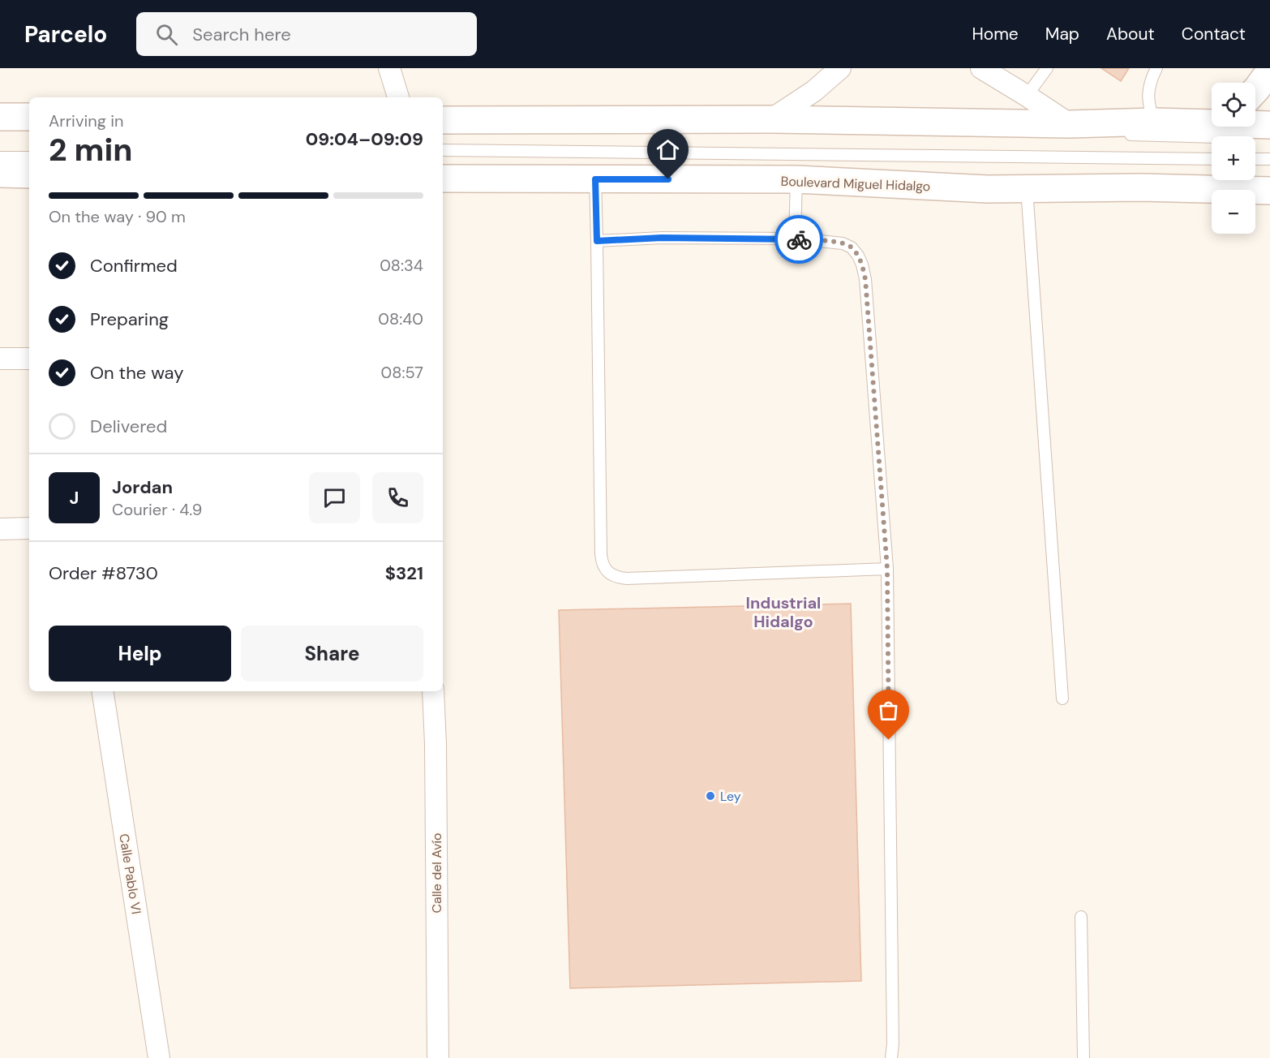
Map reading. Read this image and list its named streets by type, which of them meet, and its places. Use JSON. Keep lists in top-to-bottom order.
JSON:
{
  "streets": {
    "main road": ["Boulevard Miguel Hidalgo"],
    "street": ["Calle del Avío", "Calle Pablo VI"]
  },
  "districts": ["Industrial Hidalgo"],
  "places": ["Ley"],
  "page": {
    "header": "Parcelo",
    "search": "Search here",
    "nav": [
      "Home",
      "Map",
      "About",
      "Contact"
    ],
    "map_buttons": ["+", "−"],
    "heading": ["2 min", "Arriving in", "09:04–09:09"],
    "panel": [
      "Jordan",
      "Courier · 4.9",
      "Order #8730",
      "$321"
    ],
    "bar": "On the way · 90 m",
    "list": [
      ["Confirmed", "08:34"],
      ["Preparing", "08:40"],
      ["On the way", "08:57"],
      "Delivered"
    ],
    "round": "J",
    "buttons": ["Help", "Share"]
  }
}
